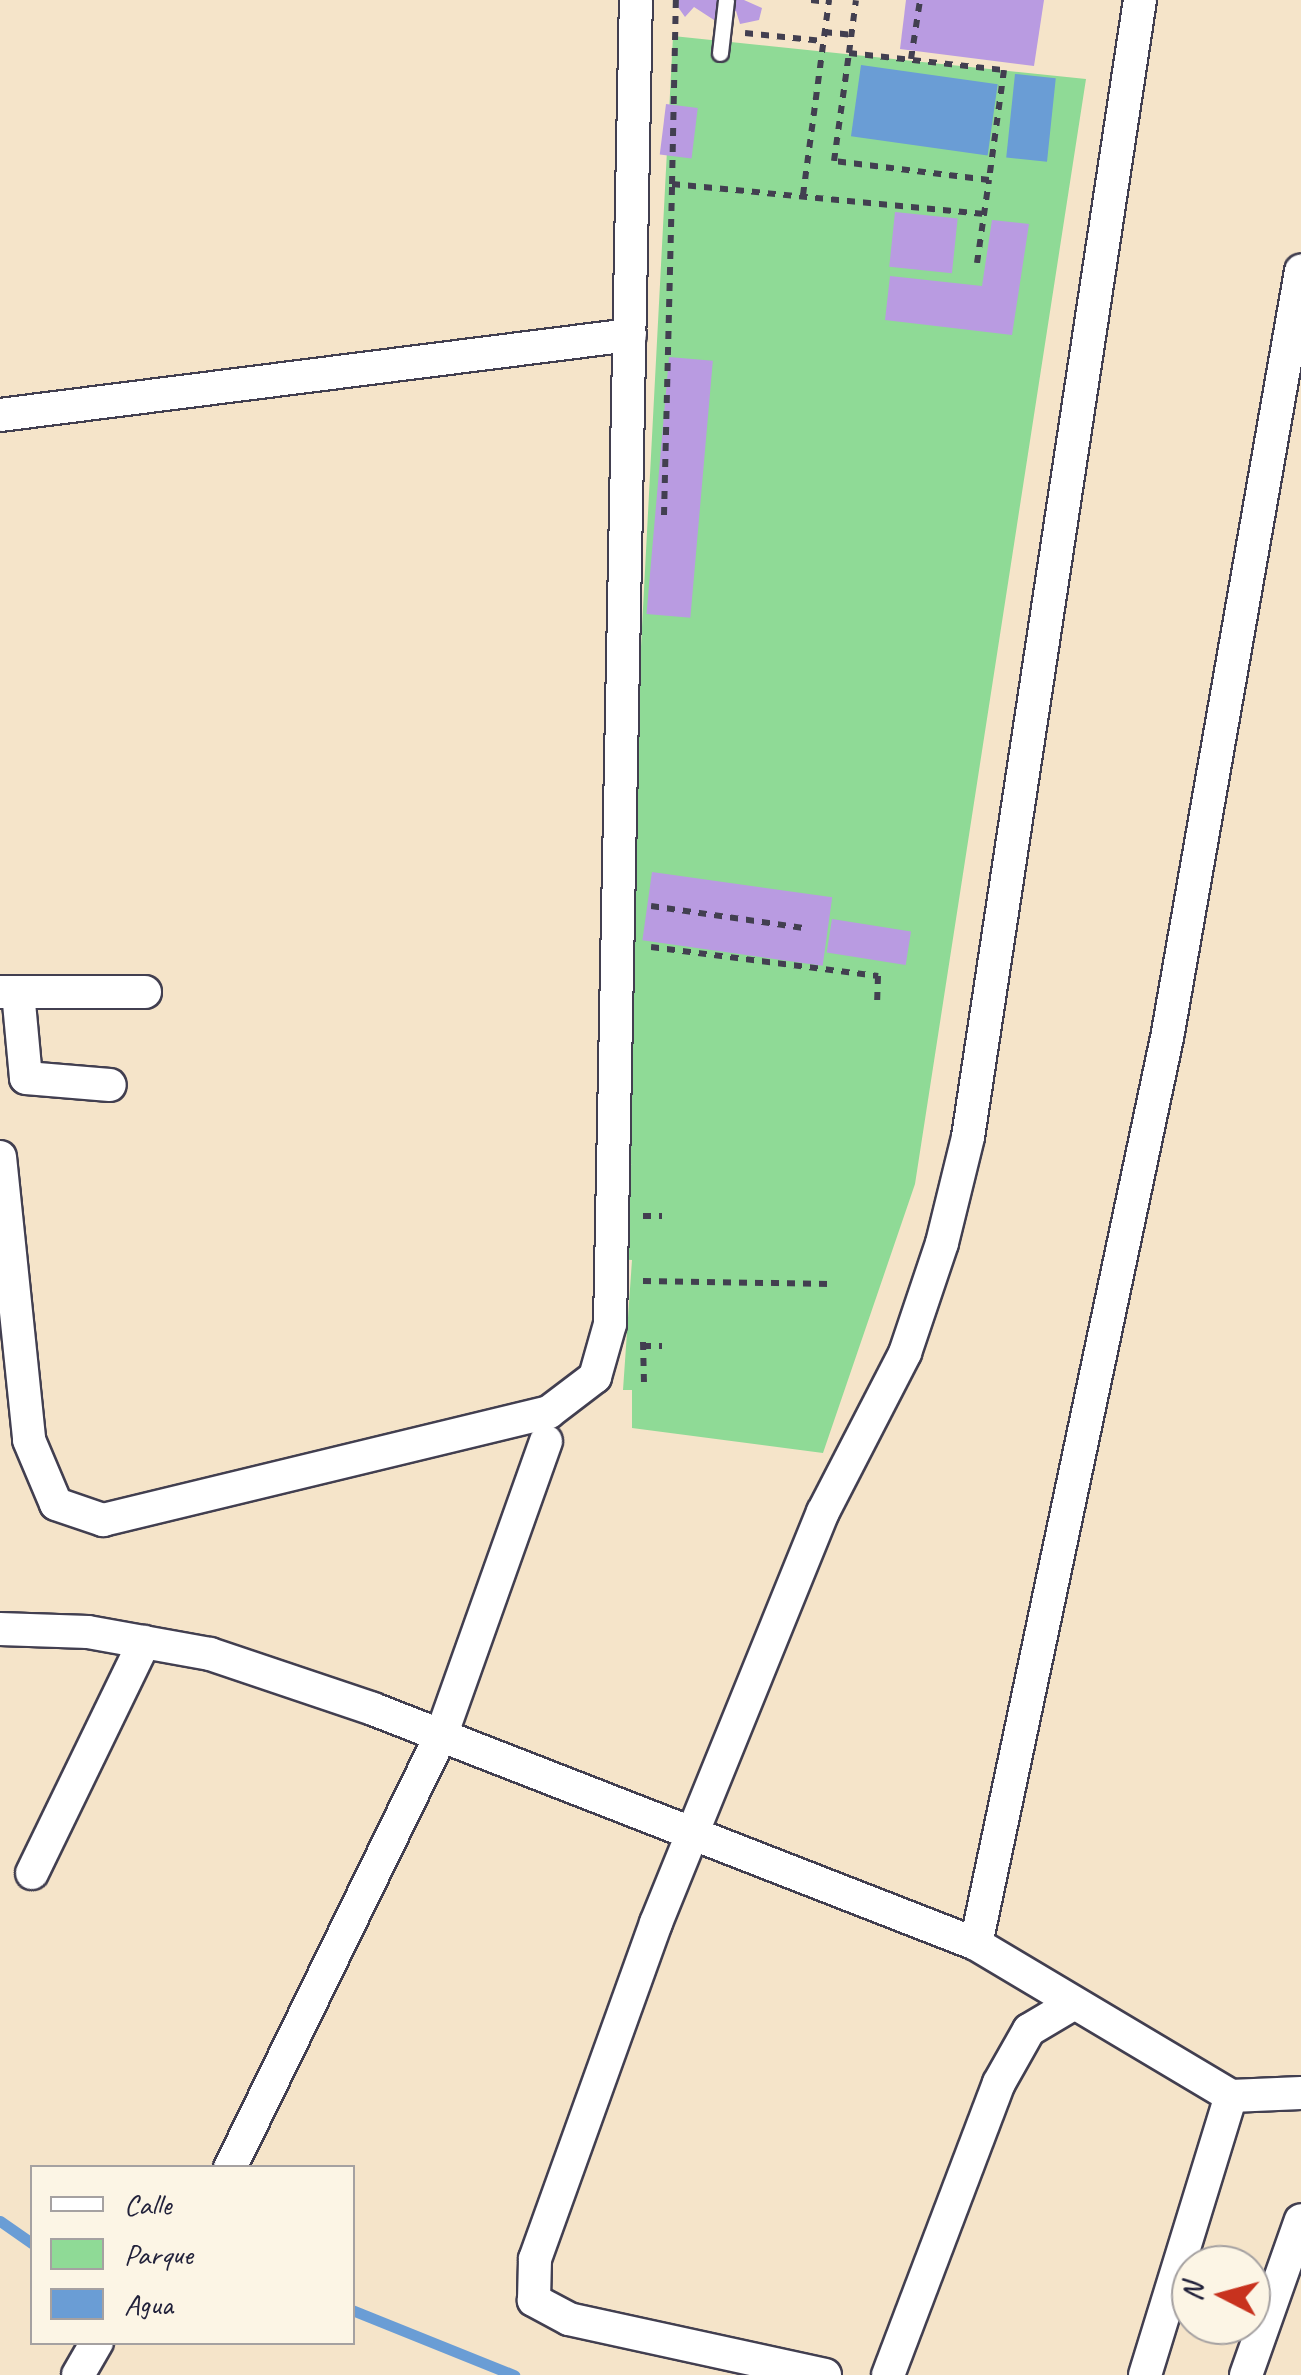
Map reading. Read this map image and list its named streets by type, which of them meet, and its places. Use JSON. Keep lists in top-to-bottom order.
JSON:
{
  "legend": ["Calle", "Parque", "Agua"],
  "north": "left"
}
